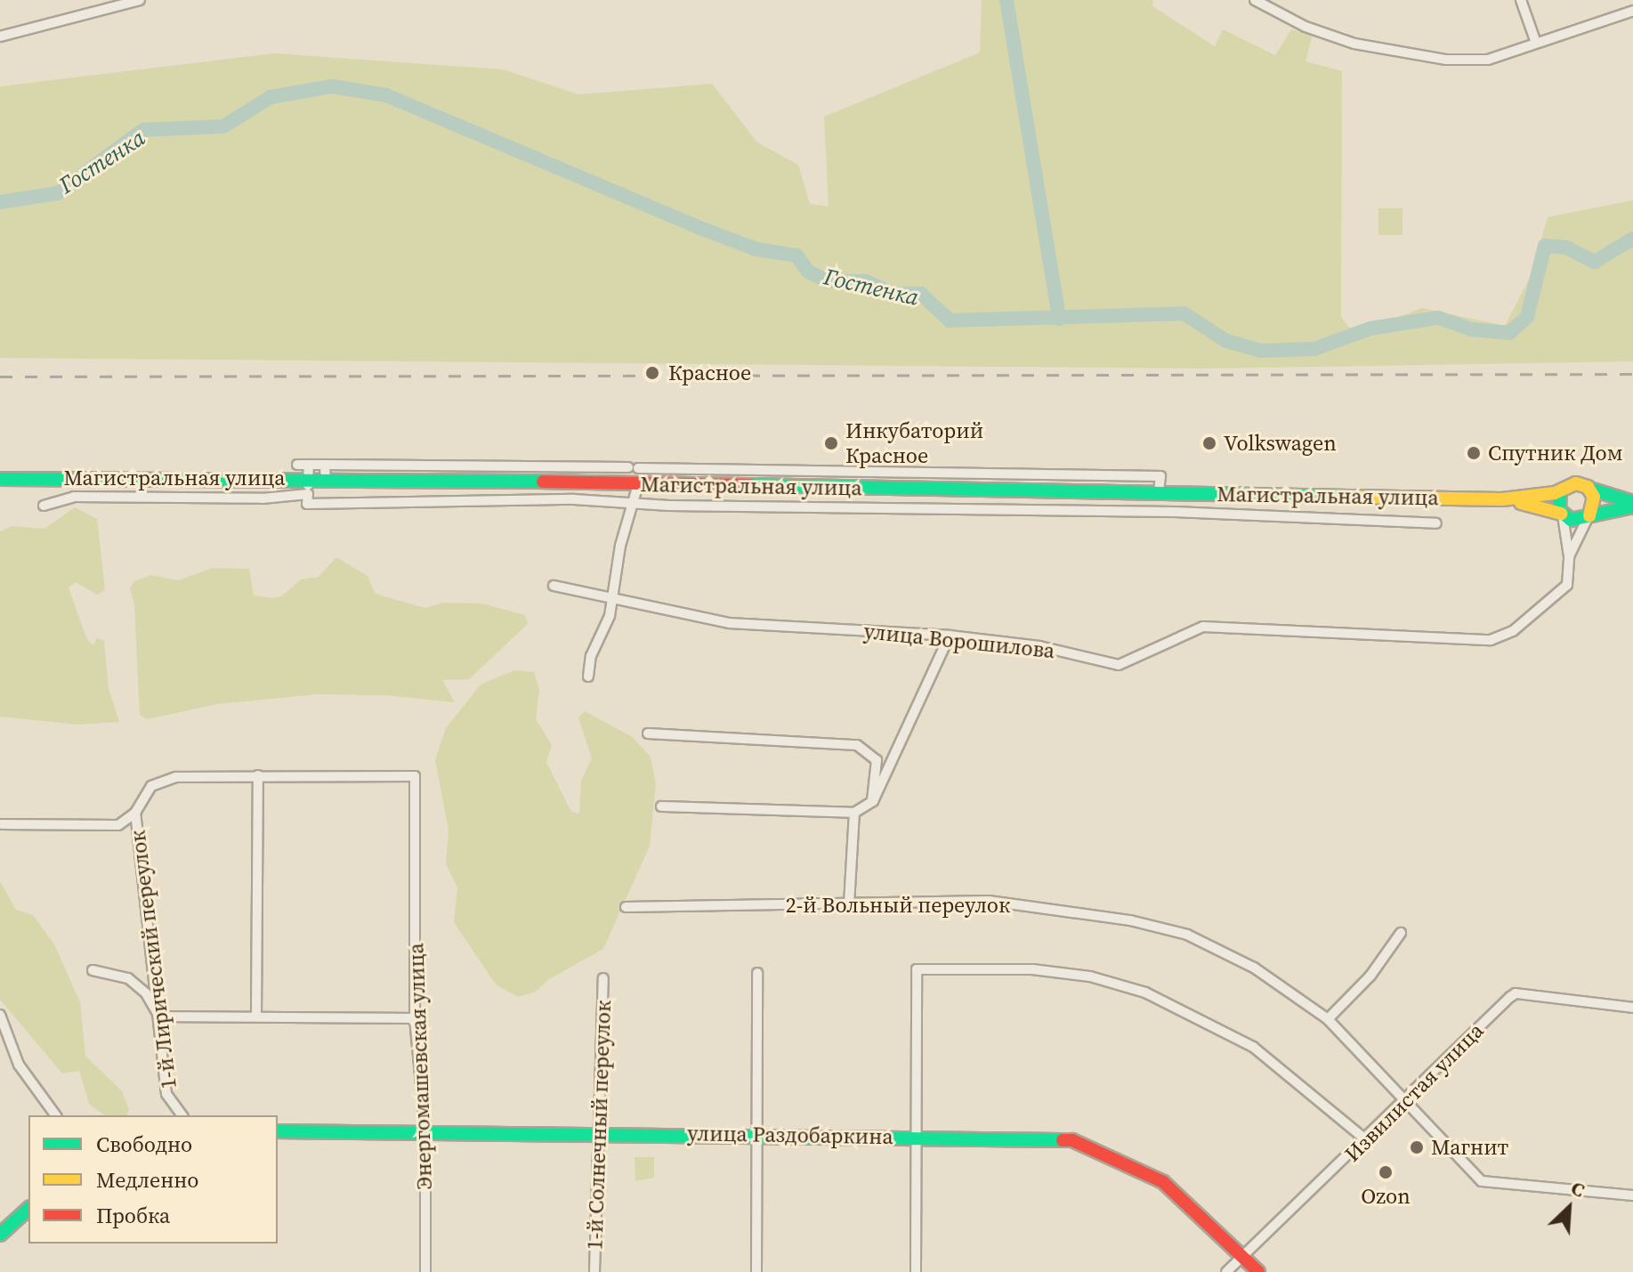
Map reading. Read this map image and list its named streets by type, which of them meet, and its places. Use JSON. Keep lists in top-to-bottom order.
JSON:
{
  "streets": {
    "main road": ["Магистральная улица", "улица Раздобаркина"],
    "street": [
      "улица Ворошилова",
      "2-й Вольный переулок",
      "1-й Лирический переулок",
      "Энергомашевская улица",
      "Извилистая улица",
      "1-й Солнечный переулок"
    ]
  },
  "crossings": [
    ["2-й Вольный переулок", "Извилистая улица"],
    ["1-й Лирический переулок", "Энергомашевская улица"],
    ["Энергомашевская улица", "улица Раздобаркина"],
    ["Извилистая улица", "улица Раздобаркина"],
    ["1-й Солнечный переулок", "улица Раздобаркина"]
  ],
  "water": ["Гостенка"],
  "places": [
    "Красное",
    "Инкубаторий Красное",
    "Volkswagen",
    "Спутник Дом",
    "Магнит",
    "Ozon"
  ],
  "legend": ["Свободно", "Медленно", "Пробка"],
  "north": "top right"
}
